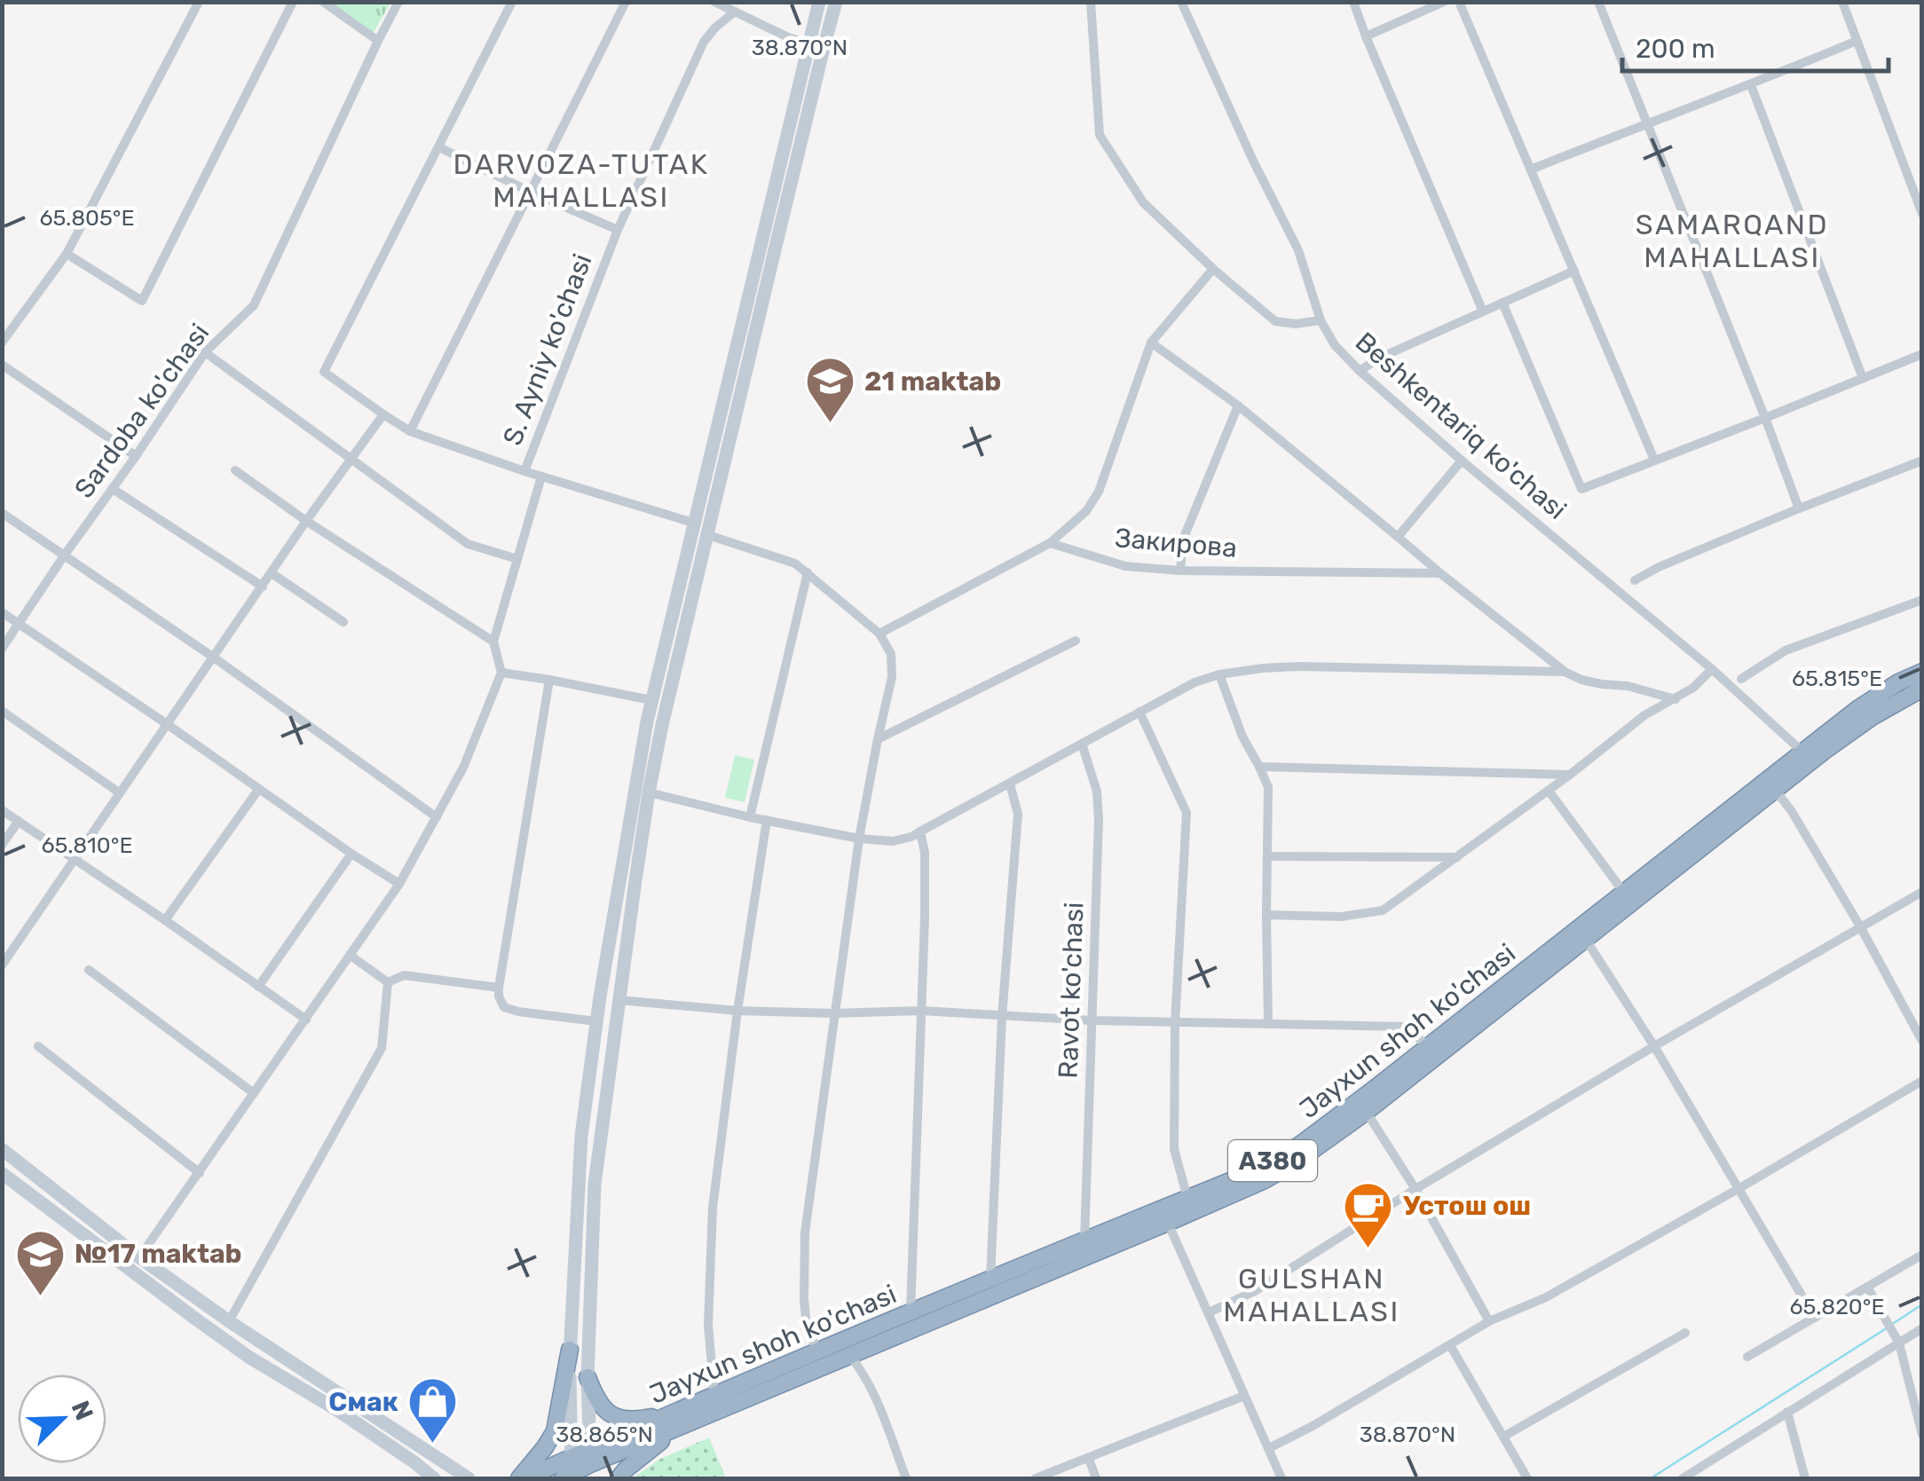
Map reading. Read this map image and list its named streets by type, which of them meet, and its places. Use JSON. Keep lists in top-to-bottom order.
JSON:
{
  "streets": {
    "highway": ["Jayxun shoh ko'chasi", "A380"],
    "street": [
      "S. Ayniy ko'chasi",
      "Sardoba ko'chasi",
      "Beshkentariq ko'chasi",
      "Закирова",
      "Ravot ko'chasi"
    ]
  },
  "crossings": [
    ["Beshkentariq ko'chasi", "Jayxun shoh ko'chasi"],
    ["Ravot ko'chasi", "Jayxun shoh ko'chasi"]
  ],
  "districts": ["DARVOZA-TUTAK MAHALLASI", "SAMARQAND MAHALLASI", "GULSHAN MAHALLASI"],
  "places": {
    "school or university": ["21 maktab", "№17 maktab"],
    "cafe": ["Устош ош"],
    "shop": ["Смак"]
  },
  "scale_bar": "200 m",
  "north": "top right",
  "coordinates": [
    "38.870°N",
    "65.805°E",
    "65.815°E",
    "65.810°E",
    "65.820°E",
    "38.865°N"
  ]
}
